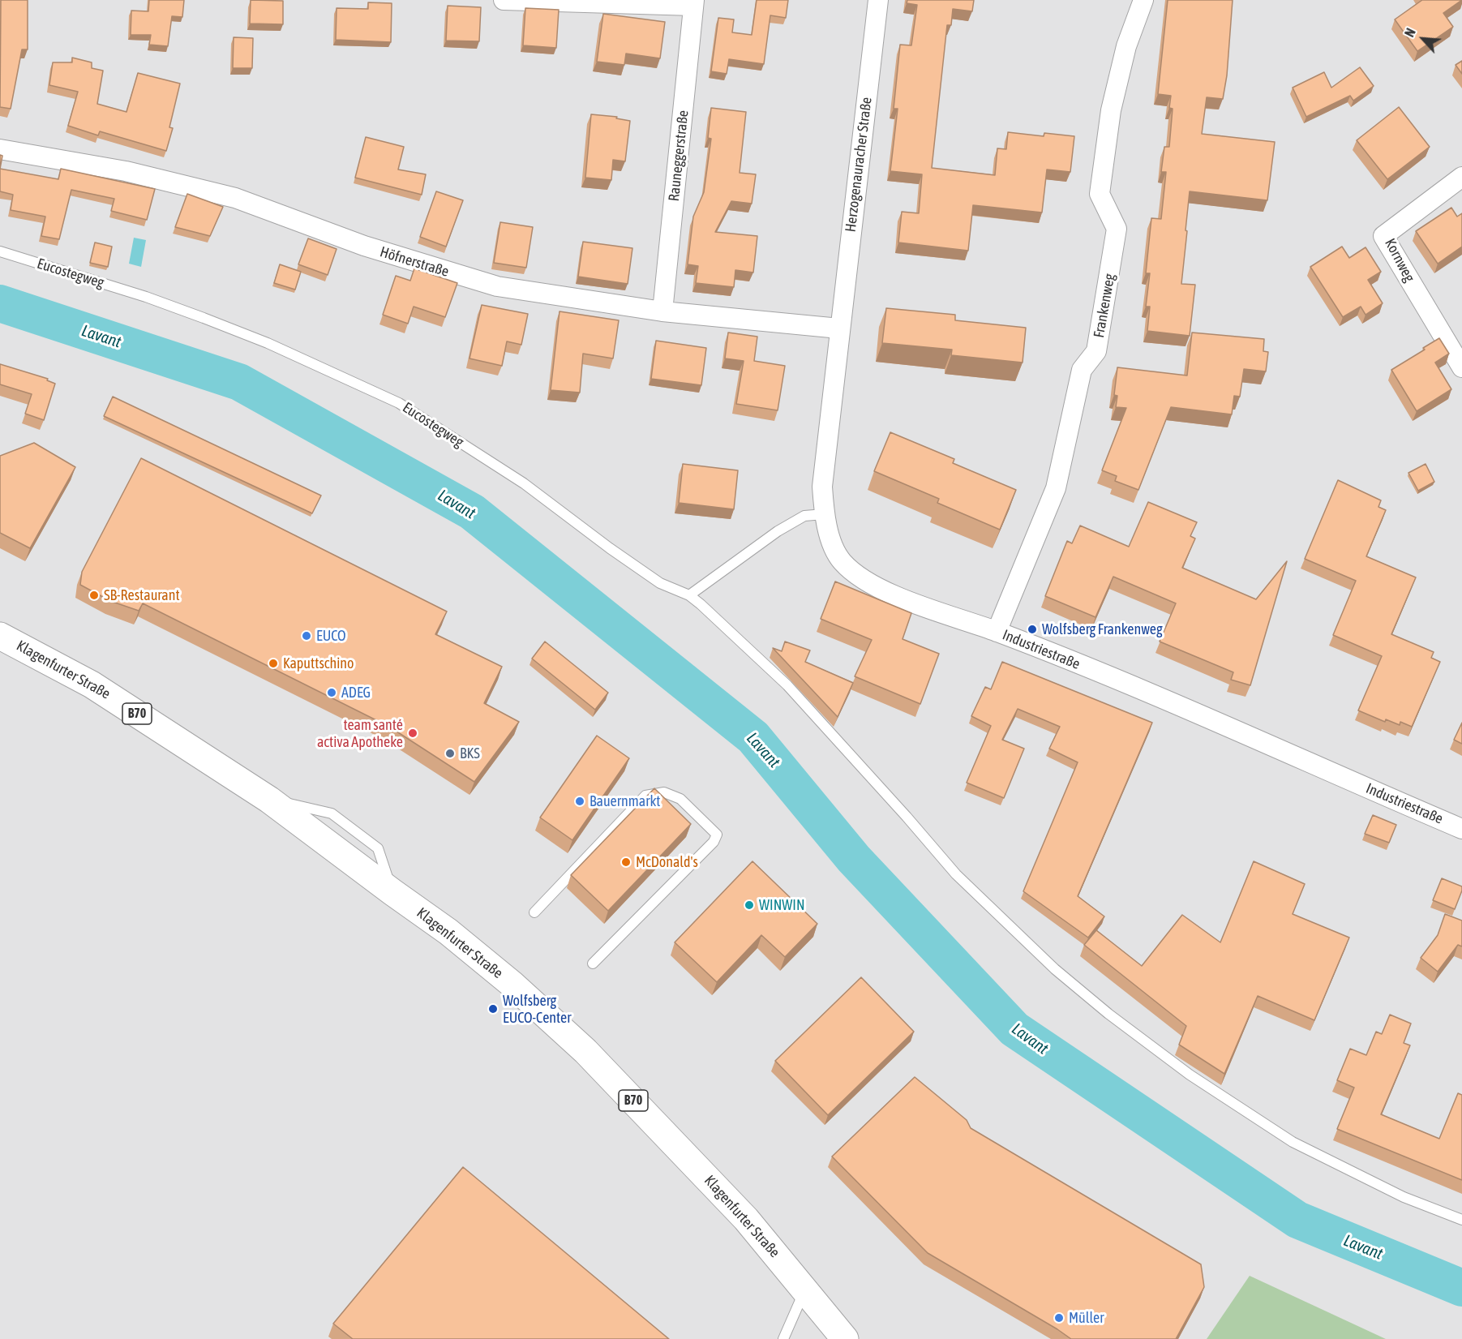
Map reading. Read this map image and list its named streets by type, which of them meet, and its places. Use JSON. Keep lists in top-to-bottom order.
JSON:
{
  "streets": {
    "main road": ["Klagenfurter Straße", "B70"],
    "street": [
      "Rauneggerstraße",
      "Herzogenauracher Straße",
      "Kornweg",
      "Höfnerstraße",
      "Frankenweg",
      "Industriestraße"
    ],
    "lane": ["Eucostegweg"]
  },
  "crossings": [
    ["Rauneggerstraße", "Höfnerstraße"],
    ["Herzogenauracher Straße", "Höfnerstraße"],
    ["Herzogenauracher Straße", "Industriestraße"],
    ["Höfnerstraße", "Industriestraße"],
    ["Frankenweg", "Industriestraße"]
  ],
  "water": ["Lavant"],
  "places": [
    "SB-Restaurant",
    "Wolfsberg Frankenweg",
    "EUCO",
    "Kaputtschino",
    "ADEG",
    "team santé activa Apotheke",
    "BKS",
    "Bauernmarkt",
    "McDonald's",
    "WINWIN",
    "Wolfsberg EUCO-Center",
    "Müller"
  ],
  "north": "top left"
}
